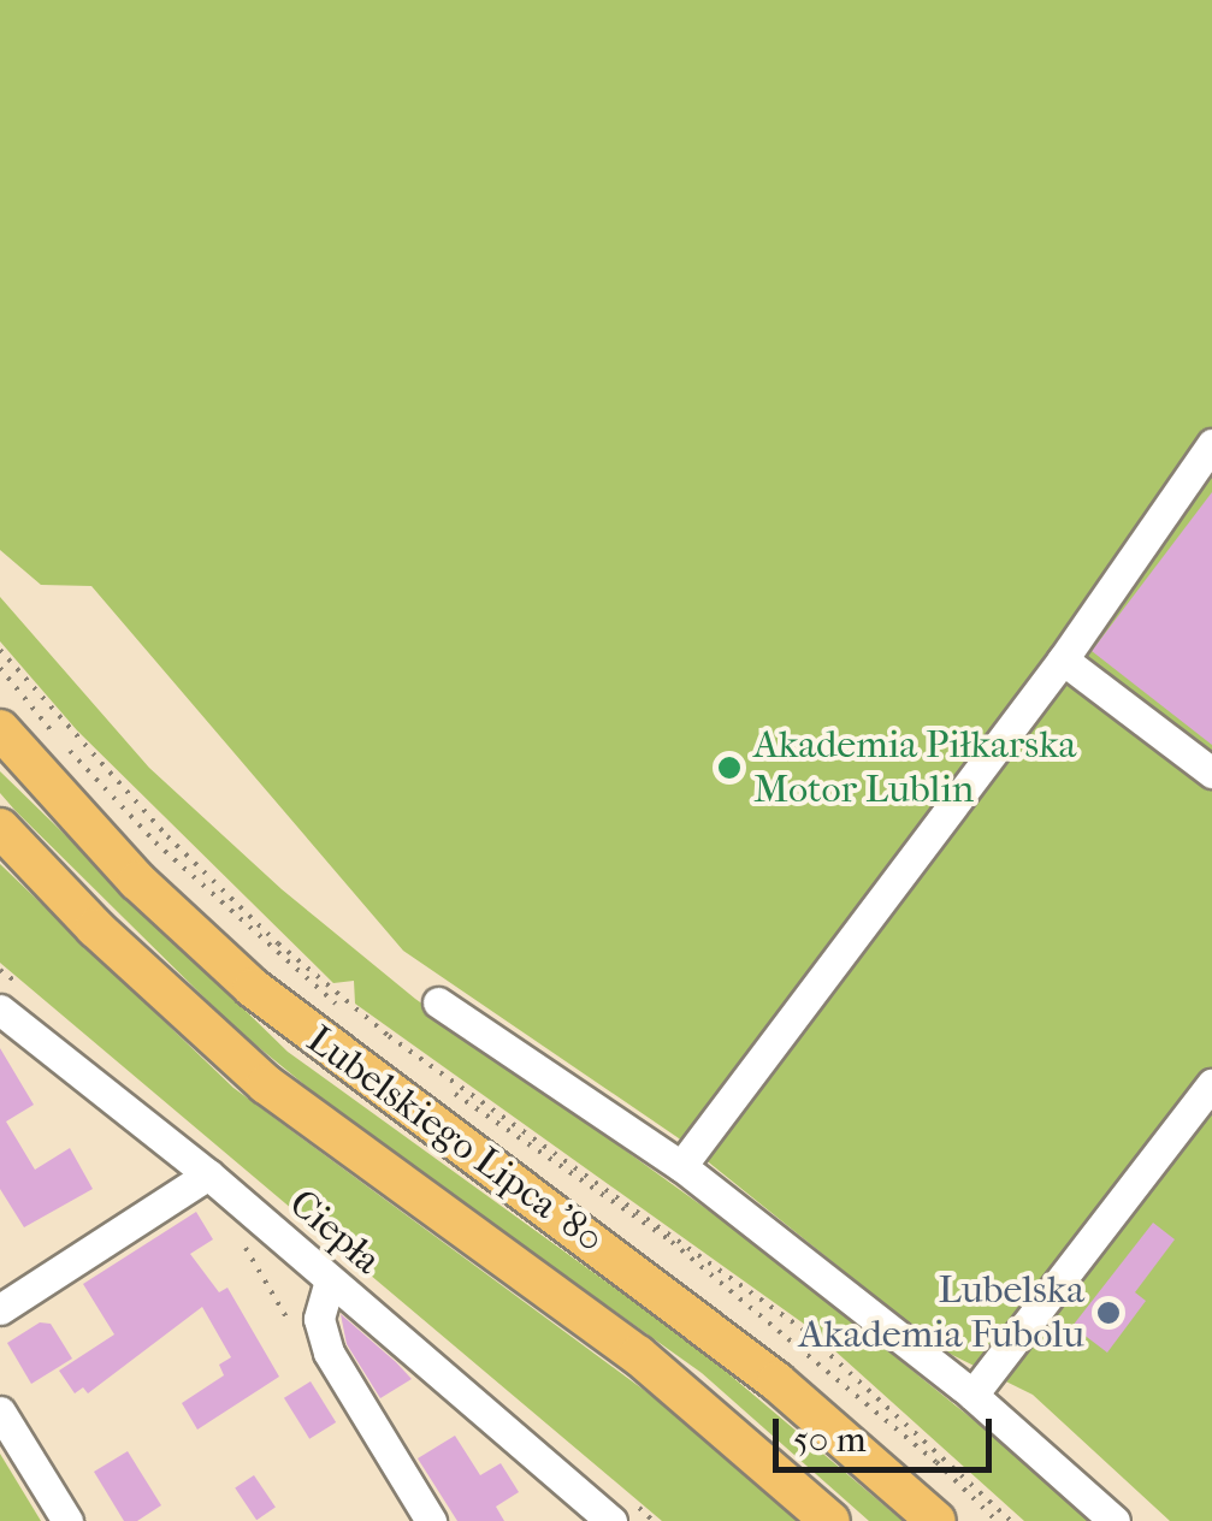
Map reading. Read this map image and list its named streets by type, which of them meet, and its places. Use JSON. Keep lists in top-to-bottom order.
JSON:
{
  "streets": {
    "main road": ["Lubelskiego Lipca '80"],
    "street": ["Ciepła"]
  },
  "places": ["Akademia Piłkarska Motor Lublin", "Lubelska Akademia Fubolu"],
  "scale_bar": "50 m"
}
